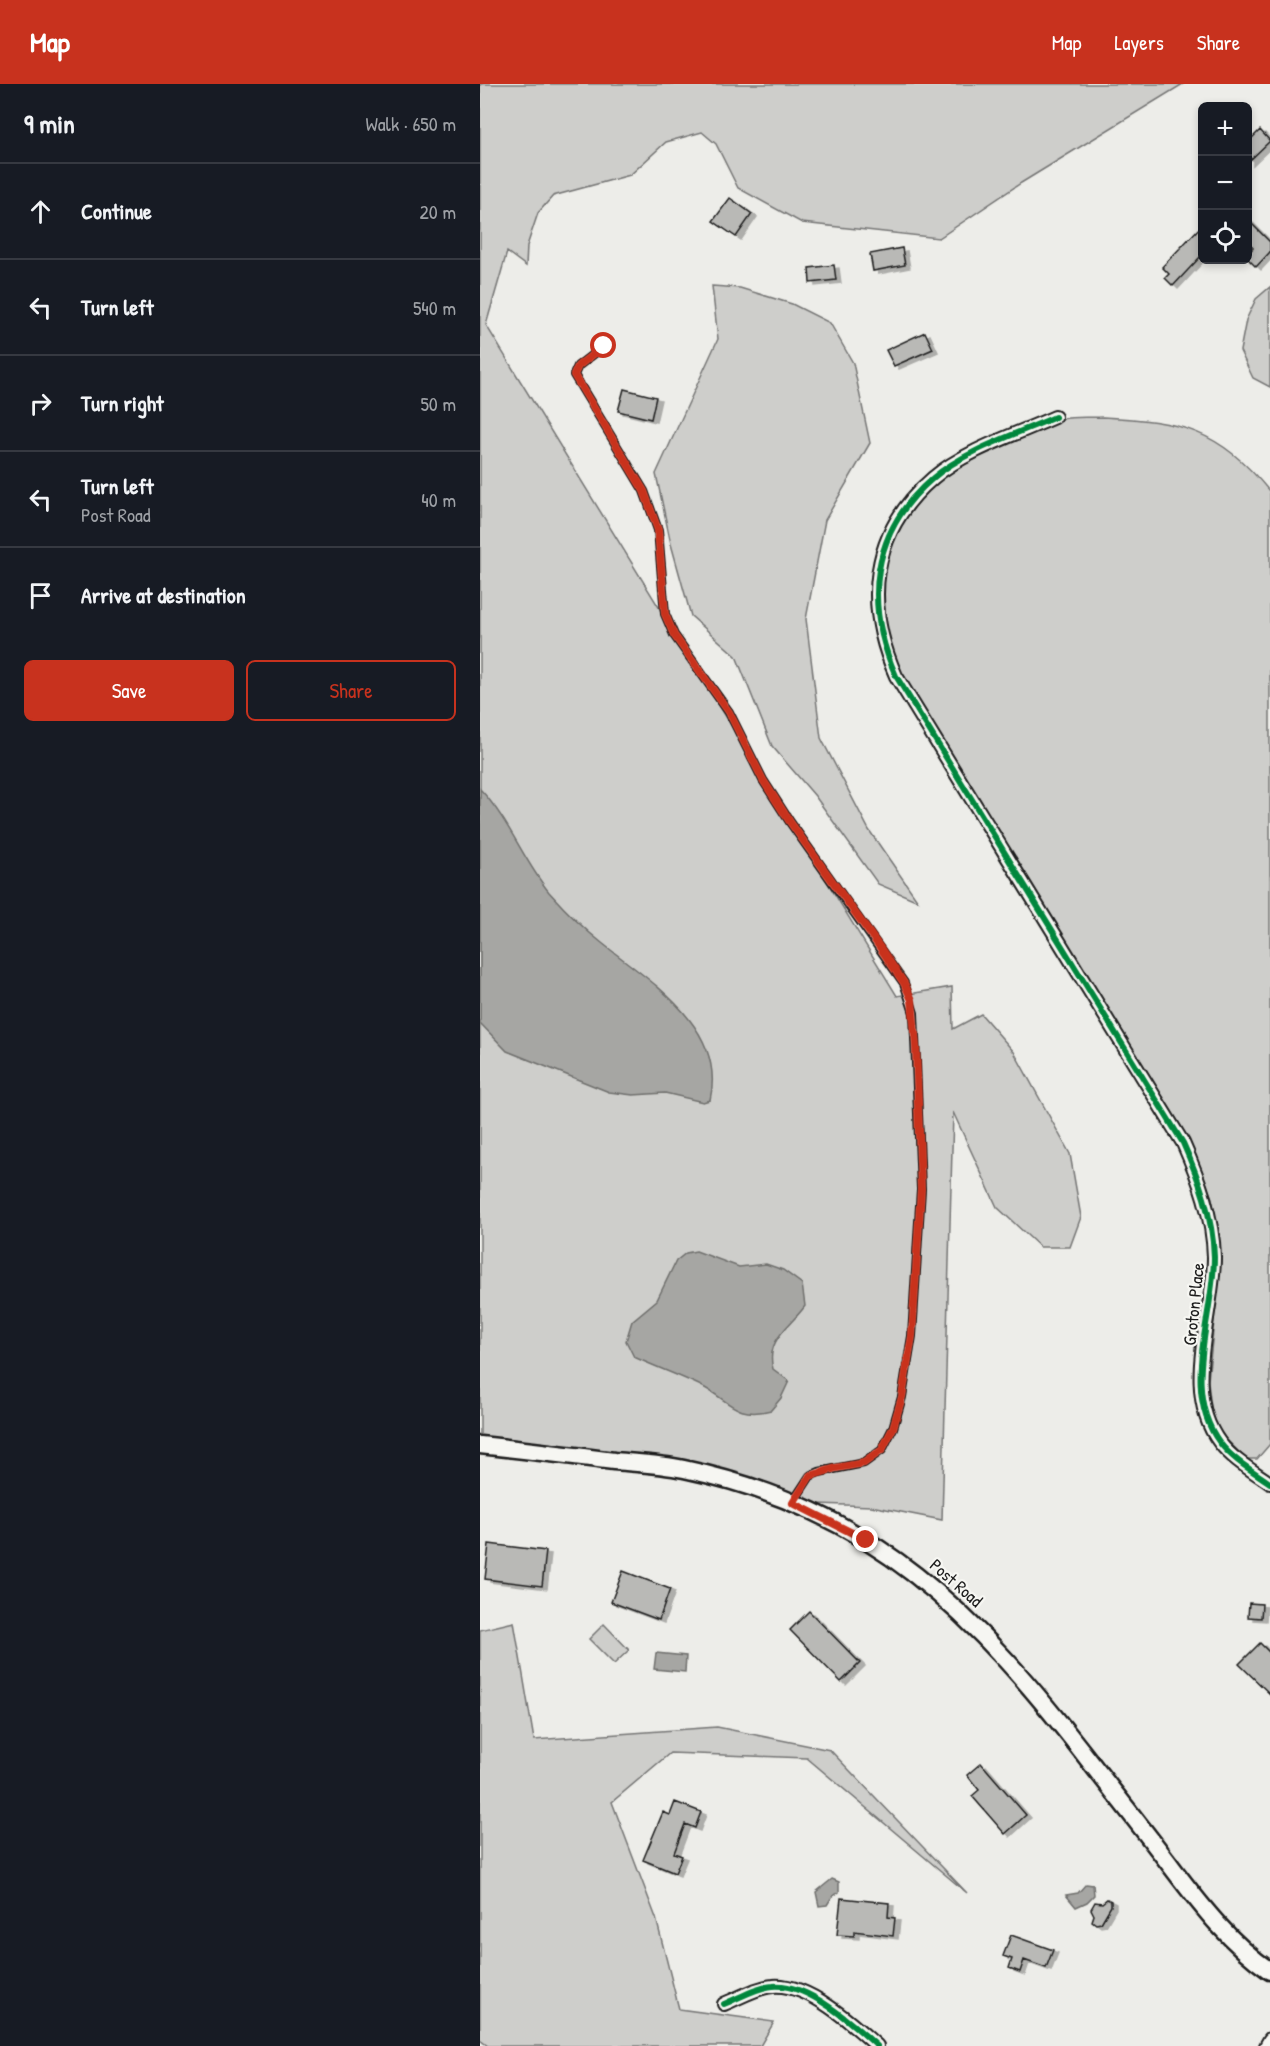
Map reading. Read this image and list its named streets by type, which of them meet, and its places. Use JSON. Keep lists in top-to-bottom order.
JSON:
{
  "streets": {
    "main road": ["Post Road"],
    "street": ["Groton Place"]
  },
  "page": {
    "header": "Map",
    "nav": ["Map", "Layers", "Share"],
    "heading": ["9 min", "Walk · 650 m"],
    "map_buttons": ["+", "−"],
    "list": [
      ["Continue", "20 m"],
      ["Turn left", "540 m"],
      ["Turn right", "50 m"],
      ["Turn left", "Post Road", "40 m"],
      "Arrive at destination"
    ],
    "buttons": ["Save", "Share"]
  }
}
